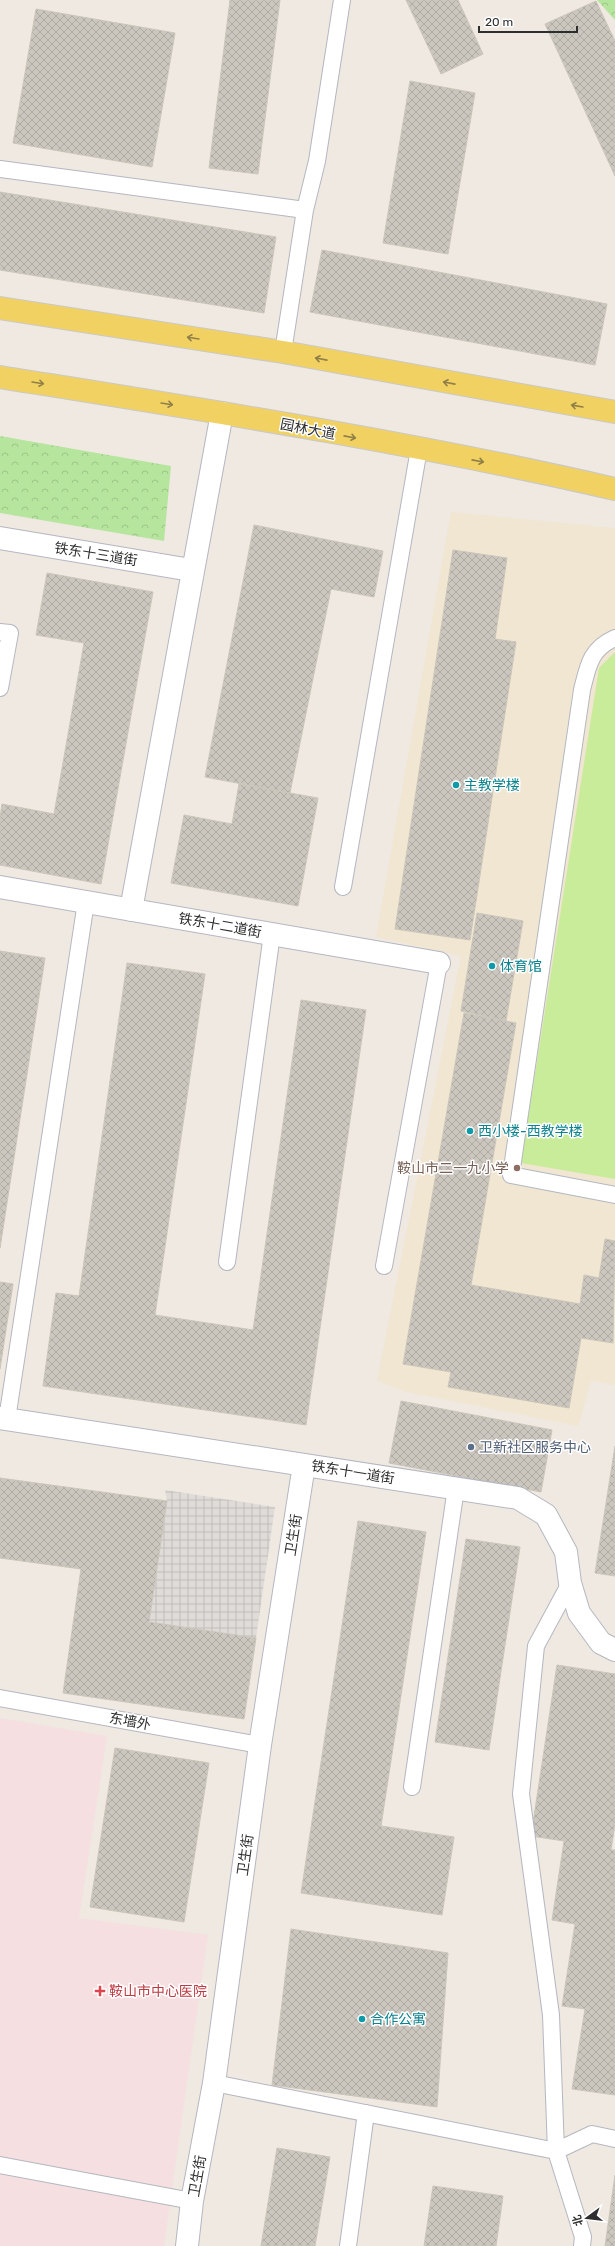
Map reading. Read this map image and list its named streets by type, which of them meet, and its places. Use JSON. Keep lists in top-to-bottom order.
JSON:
{
  "streets": {
    "main road": ["园林大道"],
    "street": [
      "铁东十三道街",
      "铁东十二道街",
      "铁东十一道街",
      "卫生街"
    ],
    "lane": ["东墙外"]
  },
  "crossings": [
    ["铁东十一道街", "卫生街"],
    ["卫生街", "东墙外"]
  ],
  "places": {
    "other": [
      "主教学楼",
      "体育馆",
      "西小楼-西教学楼",
      "鞍山市二一九小学",
      "卫新社区服务中心",
      "合作公寓"
    ],
    "health": ["鞍山市中心医院"]
  },
  "scale_bar": "20 m",
  "north": "left"
}
